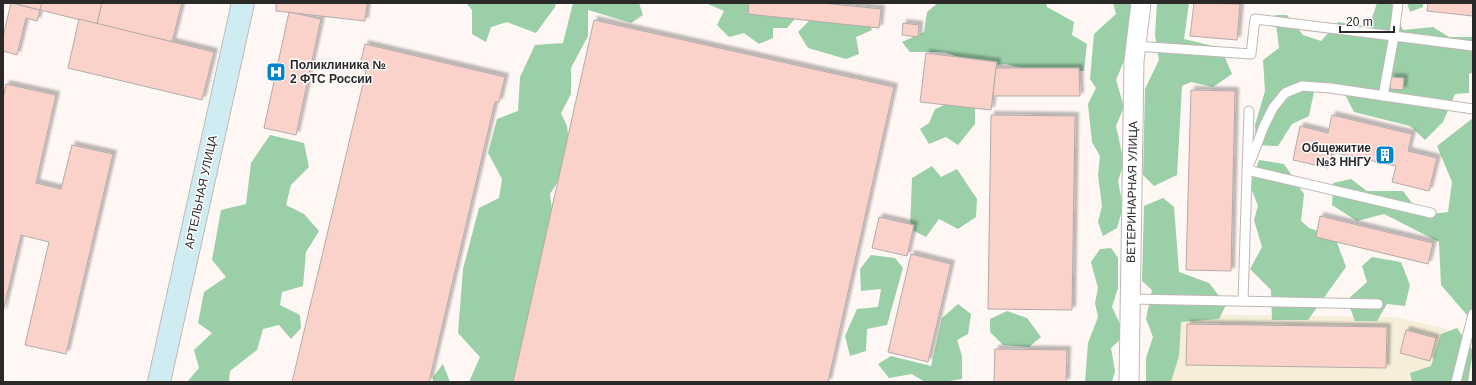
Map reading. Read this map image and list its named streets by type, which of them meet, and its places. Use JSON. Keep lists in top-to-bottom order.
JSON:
{
  "streets": {
    "street": ["АРТЕЛЬНАЯ УЛИЦА", "ВЕТЕРИНАРНАЯ УЛИЦА"]
  },
  "places": {
    "hospital": ["Поликлиника № 2 ФТС России"],
    "building": ["Общежитие №3 ННГУ"]
  },
  "scale_bar": "20 m"
}
